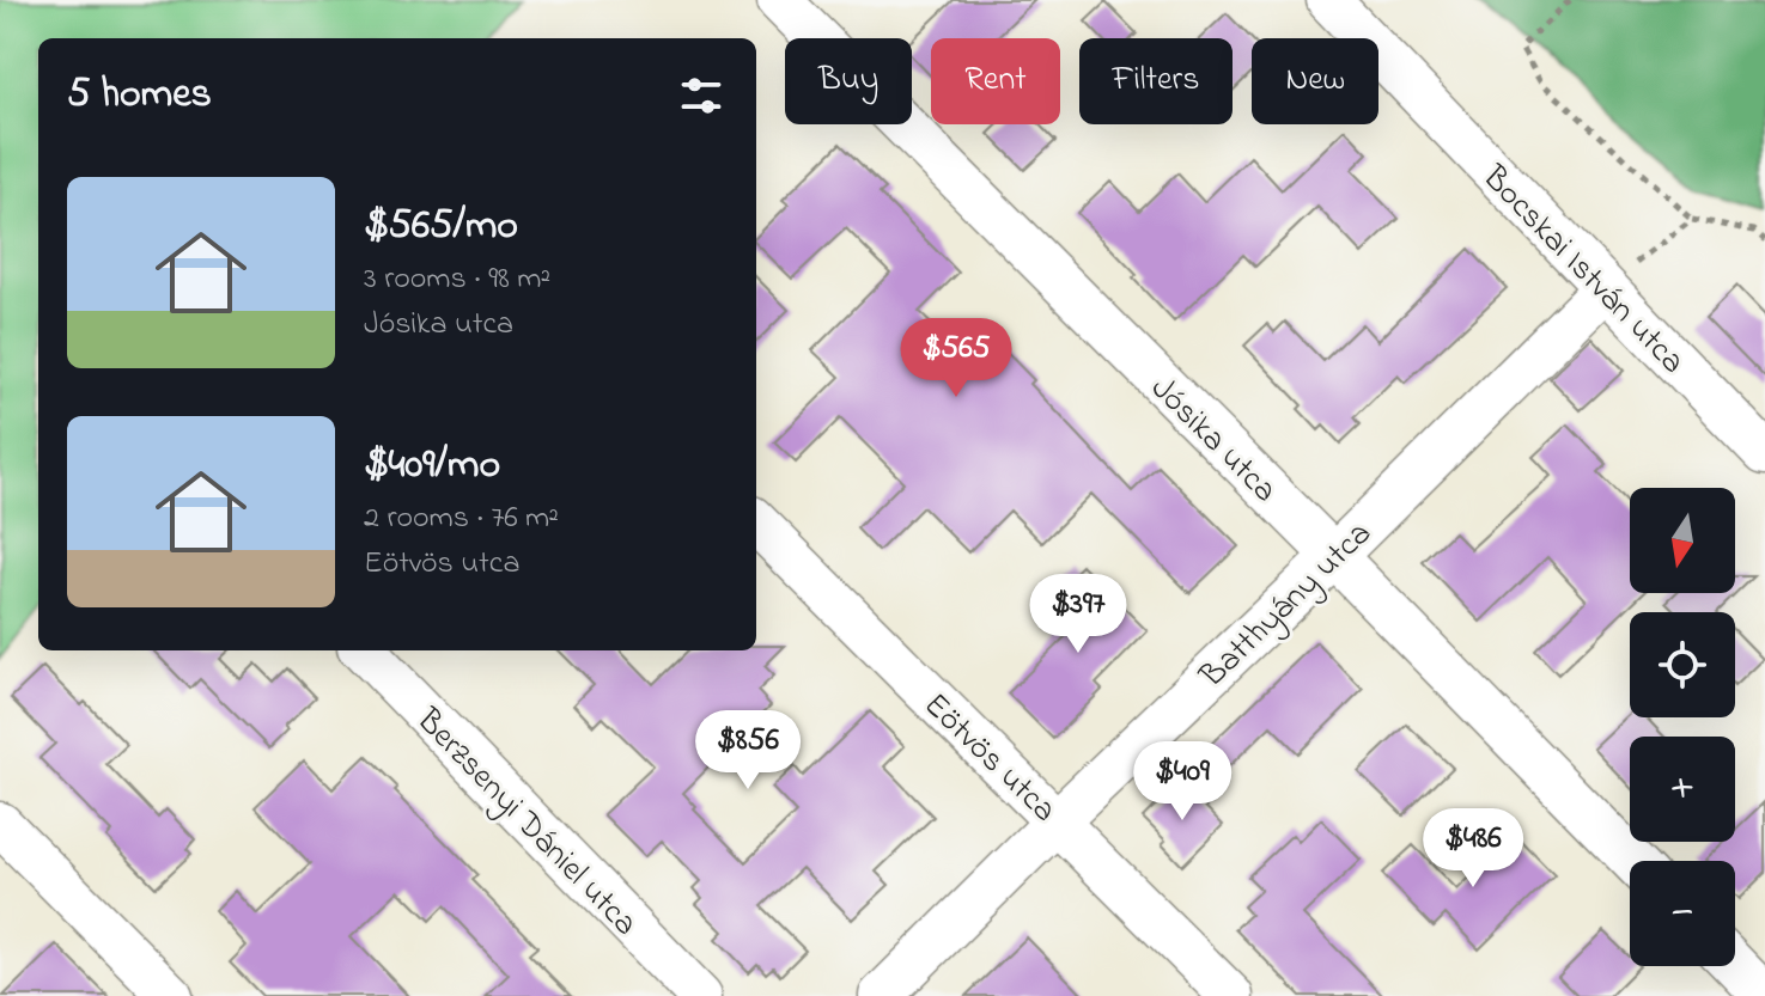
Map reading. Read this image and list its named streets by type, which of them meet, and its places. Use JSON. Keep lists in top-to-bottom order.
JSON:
{
  "streets": {
    "street": [
      "Bocskai István utca",
      "Jósika utca",
      "Batthyány utca",
      "Eötvös utca",
      "Berzsenyi Dániel utca"
    ]
  },
  "crossings": [
    ["Bocskai István utca", "Batthyány utca"],
    ["Jósika utca", "Batthyány utca"],
    ["Batthyány utca", "Eötvös utca"]
  ],
  "north": "bottom",
  "page": {
    "chip": [
      "Buy",
      "Rent",
      "Filters",
      "New"
    ],
    "heading": "5 homes",
    "list": [
      {
        "name": "$565/mo",
        "note": "3 rooms · 98 m² · Jósika utca"
      },
      {
        "name": "$409/mo",
        "note": "2 rooms · 76 m² · Eötvös utca"
      }
    ],
    "price": [
      "$565",
      "$397",
      "$856",
      "$409",
      "$486"
    ],
    "map_buttons": ["+", "−"]
  }
}
